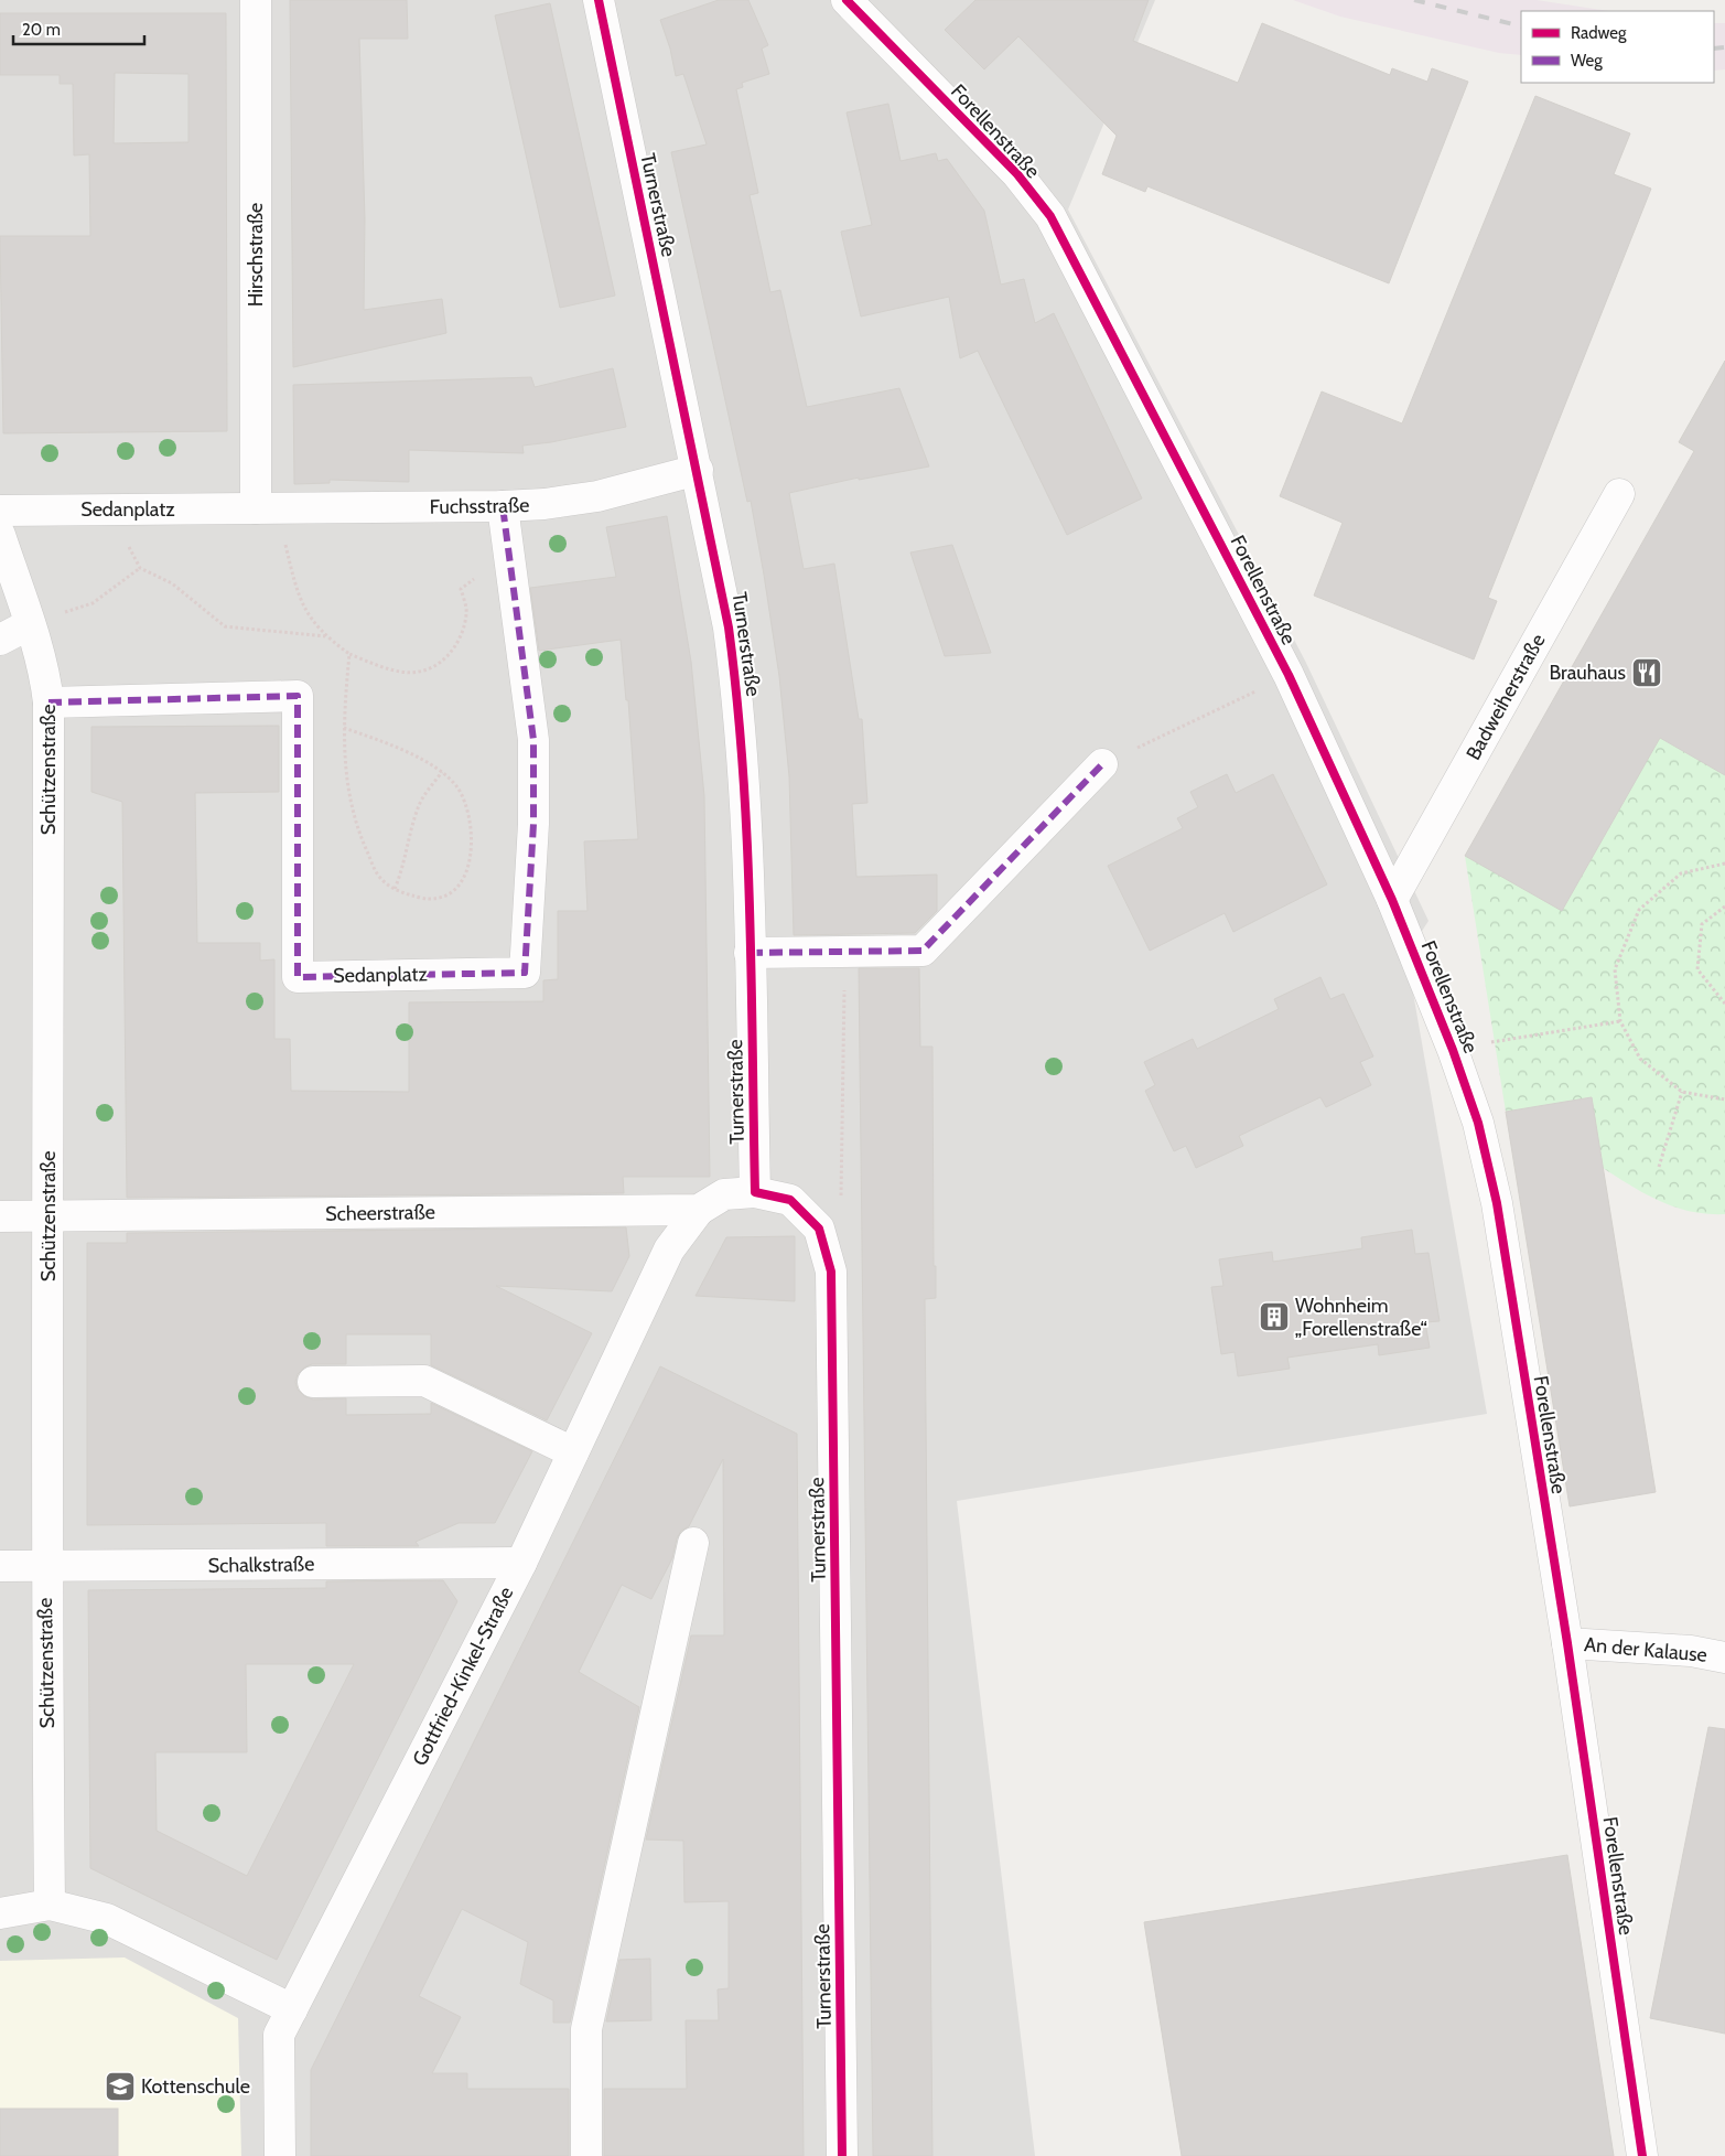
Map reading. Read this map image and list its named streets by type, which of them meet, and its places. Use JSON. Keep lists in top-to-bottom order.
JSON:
{
  "streets": {
    "street": [
      "Forellenstraße",
      "Turnerstraße",
      "Hirschstraße",
      "Fuchsstraße",
      "Sedanplatz",
      "Badweiherstraße",
      "Schützenstraße",
      "Scheerstraße",
      "Schalkstraße",
      "An der Kalause",
      "Gottfried-Kinkel-Straße"
    ]
  },
  "crossings": [
    ["Forellenstraße", "Badweiherstraße"],
    ["Forellenstraße", "An der Kalause"],
    ["Turnerstraße", "Fuchsstraße"],
    ["Hirschstraße", "Fuchsstraße"],
    ["Hirschstraße", "Sedanplatz"],
    ["Fuchsstraße", "Sedanplatz"],
    ["Sedanplatz", "Schützenstraße"],
    ["Schützenstraße", "Scheerstraße"],
    ["Schützenstraße", "Schalkstraße"],
    ["Scheerstraße", "Gottfried-Kinkel-Straße"],
    ["Schalkstraße", "Gottfried-Kinkel-Straße"]
  ],
  "places": {
    "restaurant": ["Brauhaus"],
    "building": ["Wohnheim „Forellenstraße“"],
    "school or university": ["Kottenschule"]
  },
  "legend": ["Radweg", "Weg"],
  "scale_bar": "20 m"
}
